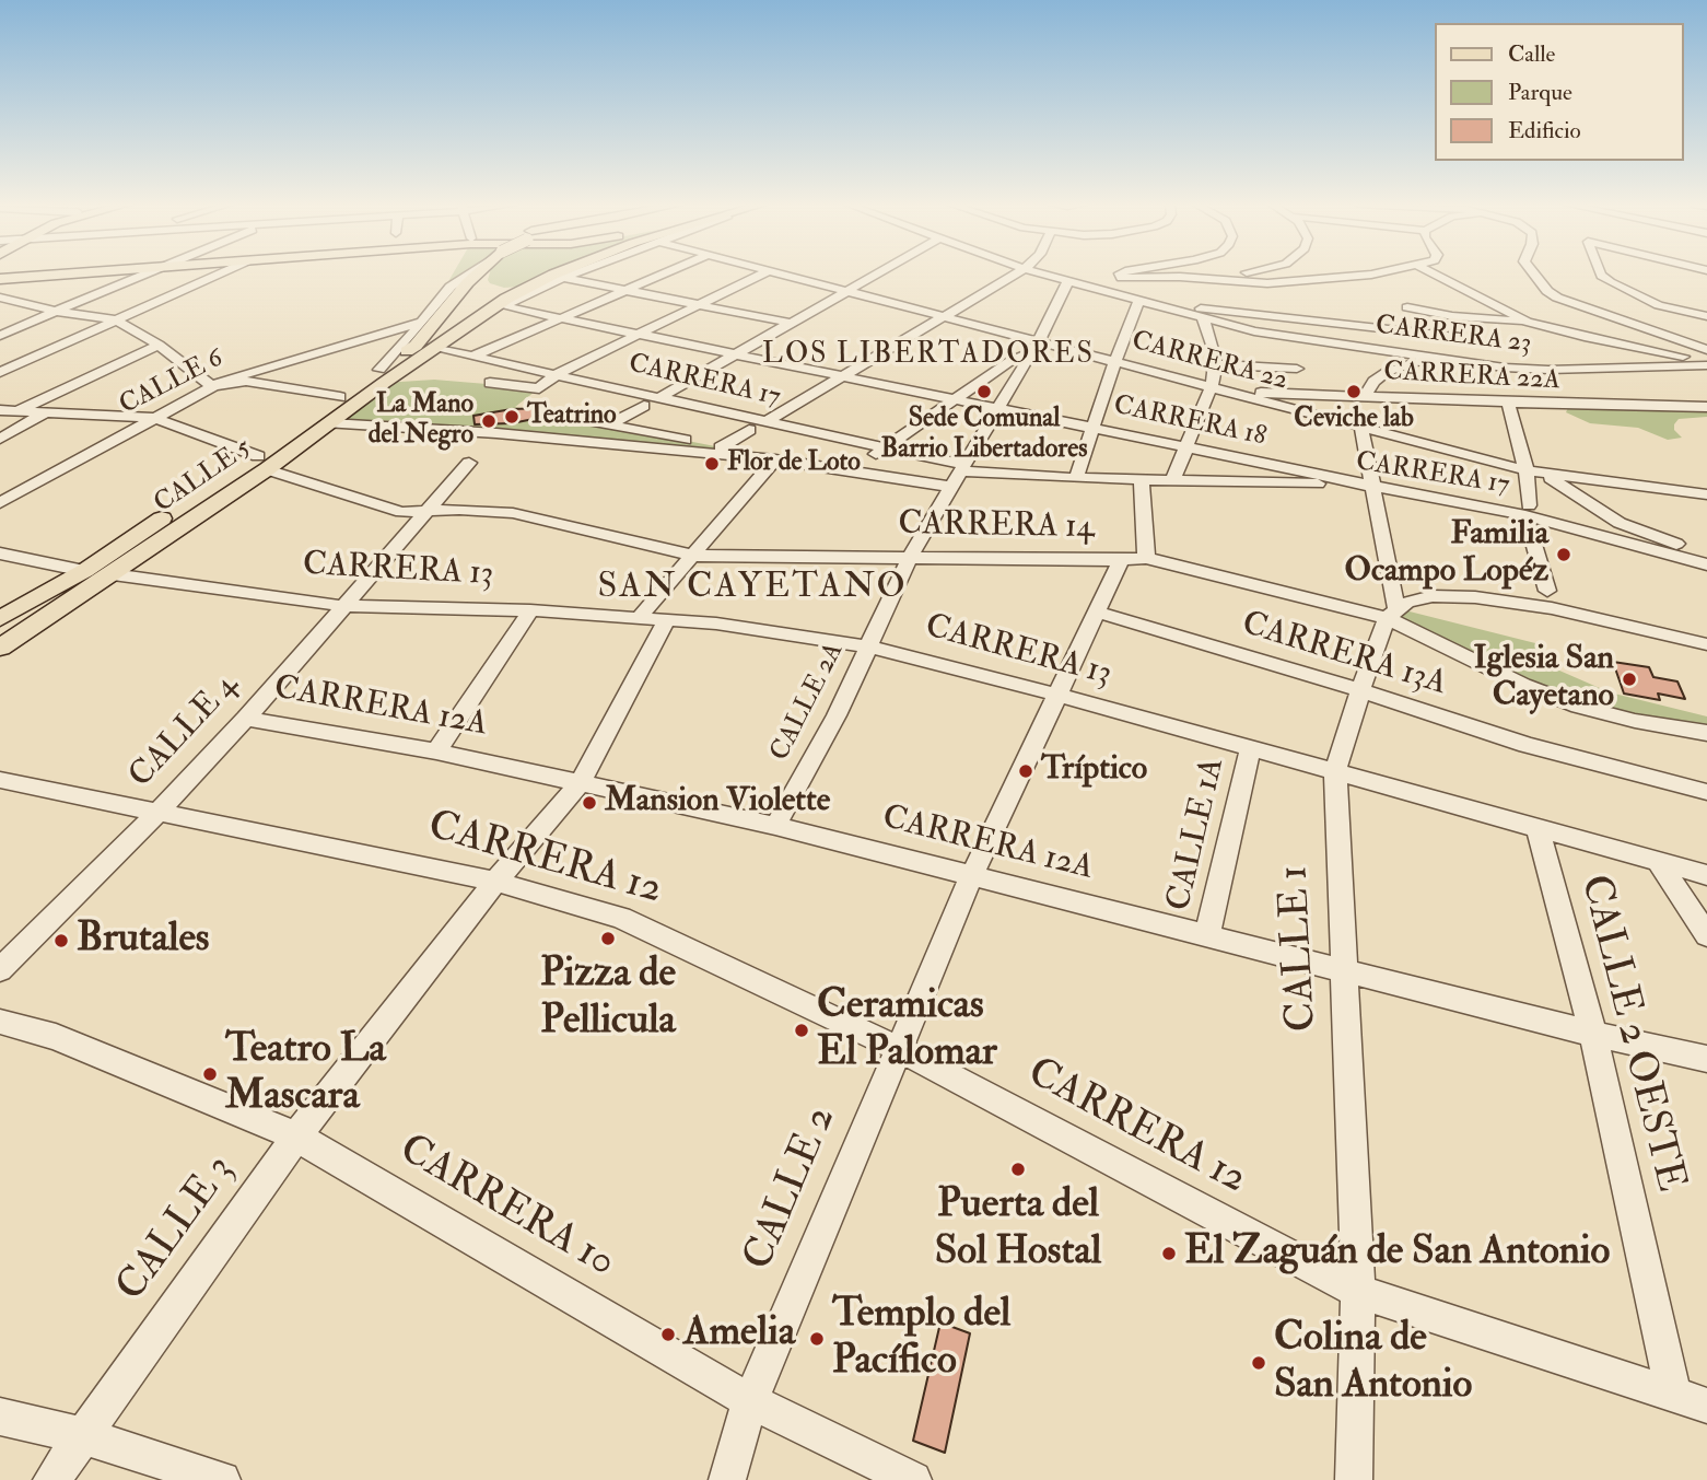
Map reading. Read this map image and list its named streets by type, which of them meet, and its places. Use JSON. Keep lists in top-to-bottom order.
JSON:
{
  "streets": {
    "main road": ["CALLE 5"],
    "street": [
      "CARRERA 23",
      "CARRERA 22",
      "CARRERA 22A",
      "CARRERA 17",
      "CALLE 6",
      "CARRERA 18",
      "CARRERA 14",
      "CARRERA 13",
      "CARRERA 13A",
      "CALLE 2A",
      "CARRERA 12A",
      "CALLE 4",
      "CALLE 1A",
      "CARRERA 12",
      "CALLE 1",
      "CALLE 2 OESTE",
      "CALLE 2",
      "CARRERA 10",
      "CALLE 3"
    ]
  },
  "crossings": [
    ["CARRERA 23", "CALLE 2A"],
    ["CARRERA 22", "CARRERA 22A"],
    ["CARRERA 22", "CALLE 2A"],
    ["CARRERA 17", "CARRERA 18"],
    ["CARRERA 17", "CALLE 5"],
    ["CARRERA 17", "CALLE 2A"],
    ["CALLE 6", "CALLE 5"],
    ["CALLE 6", "CARRERA 14"],
    ["CARRERA 18", "CALLE 5"],
    ["CARRERA 18", "CALLE 2A"],
    ["CALLE 5", "CARRERA 14"],
    ["CALLE 5", "CARRERA 13"],
    ["CARRERA 14", "CALLE 2A"],
    ["CARRERA 14", "CALLE 4"],
    ["CARRERA 14", "CALLE 1"],
    ["CARRERA 14", "CALLE 2"],
    ["CARRERA 13", "CALLE 2A"],
    ["CARRERA 13", "CALLE 4"],
    ["CARRERA 13", "CALLE 1A"],
    ["CARRERA 13", "CALLE 1"],
    ["CARRERA 13", "CALLE 2 OESTE"],
    ["CARRERA 13", "CALLE 2"],
    ["CARRERA 13", "CALLE 3"],
    ["CARRERA 13A", "CALLE 1"],
    ["CARRERA 13A", "CALLE 2"],
    ["CALLE 2A", "CARRERA 12A"],
    ["CARRERA 12A", "CALLE 4"],
    ["CARRERA 12A", "CALLE 1A"],
    ["CARRERA 12A", "CALLE 1"],
    ["CARRERA 12A", "CALLE 2 OESTE"],
    ["CARRERA 12A", "CALLE 2"],
    ["CARRERA 12A", "CALLE 3"],
    ["CALLE 4", "CARRERA 12"],
    ["CARRERA 12", "CALLE 1"],
    ["CARRERA 12", "CALLE 2 OESTE"],
    ["CARRERA 12", "CALLE 2"],
    ["CARRERA 12", "CALLE 3"],
    ["CALLE 2", "CARRERA 10"],
    ["CARRERA 10", "CALLE 3"]
  ],
  "districts": ["LOS LIBERTADORES", "SAN CAYETANO"],
  "places": [
    "Sede Comunal Barrio Libertadores",
    "Ceviche lab",
    "Teatrino",
    "La Mano del Negro",
    "Flor de Loto",
    "Familia Ocampo Lopéz",
    "Iglesia San Cayetano",
    "Tríptico",
    "Mansion Violette",
    "Pizza de Pellicula",
    "Brutales",
    "Ceramicas El Palomar",
    "Teatro La Mascara",
    "Puerta del Sol Hostal",
    "El Zaguán de San Antonio",
    "Amelia",
    "Templo del Pacífico",
    "Colina de San Antonio"
  ],
  "legend": ["Calle", "Parque", "Edificio"]
}
